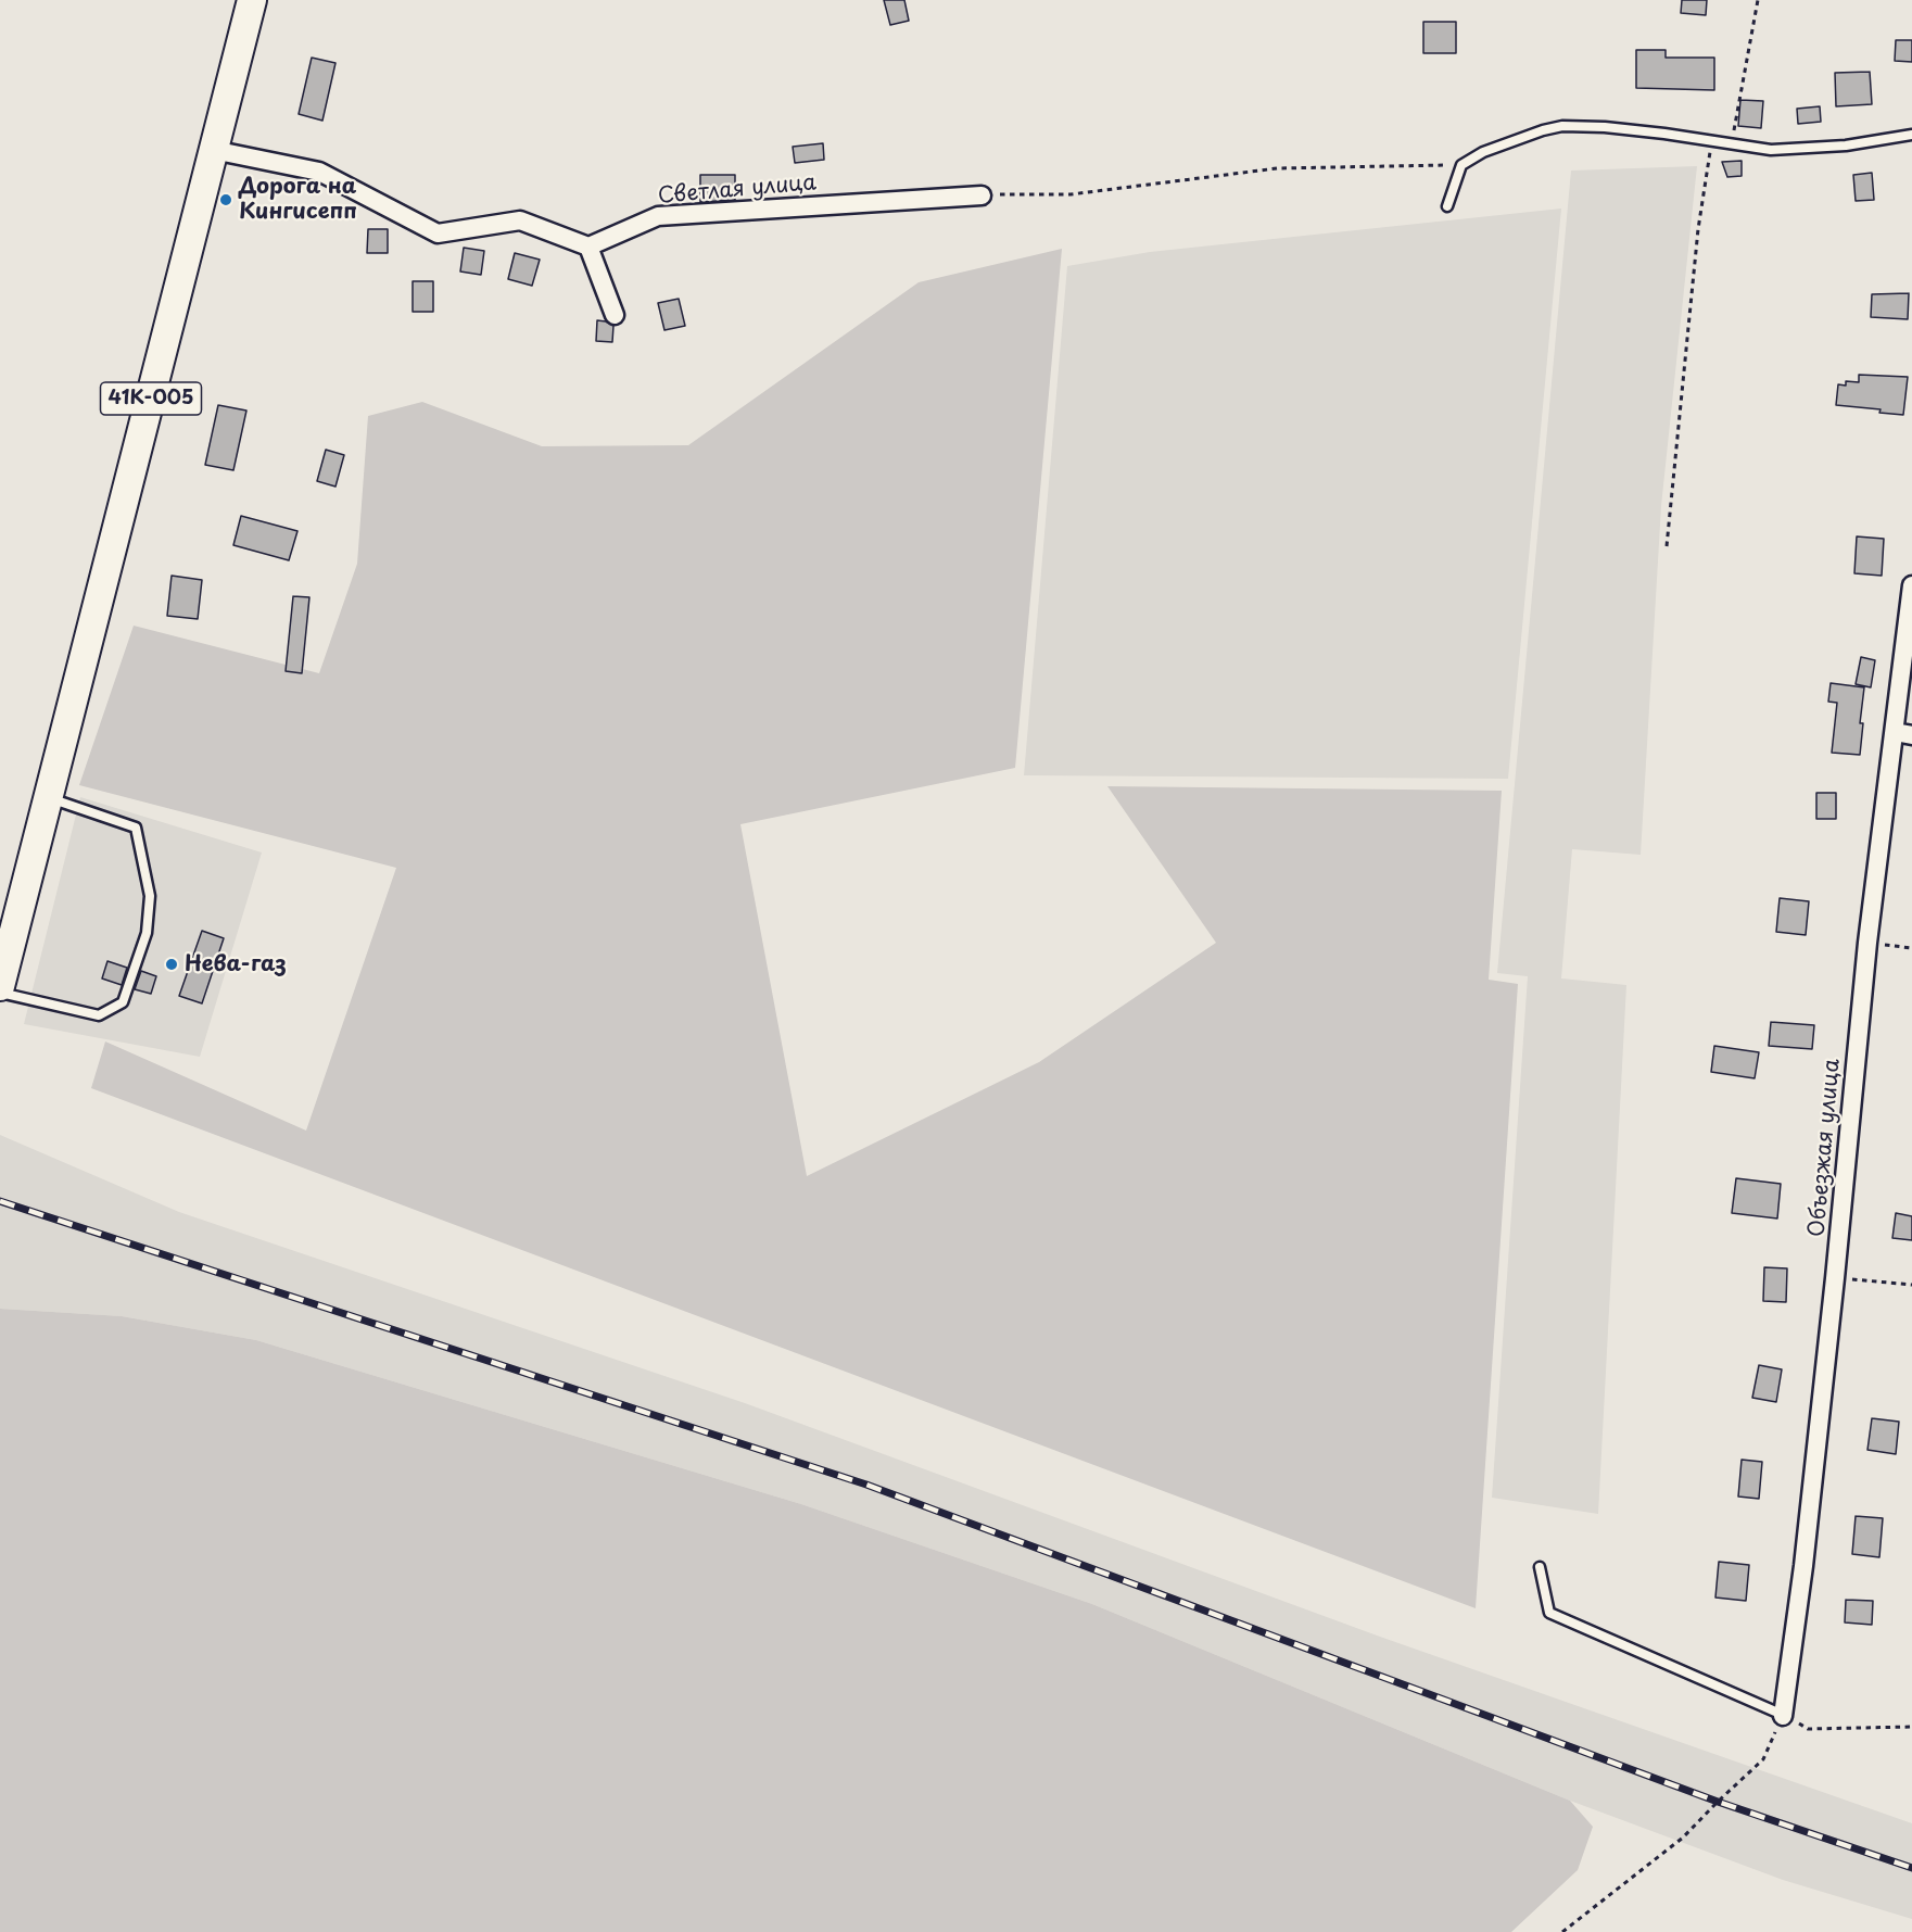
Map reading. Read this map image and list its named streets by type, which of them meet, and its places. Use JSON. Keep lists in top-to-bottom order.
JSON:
{
  "streets": {
    "main road": ["41К-005"],
    "street": ["Светлая улица", "Объезжая улица"]
  },
  "places": ["Дорога на Кингисепп", "Нева-газ"]
}
